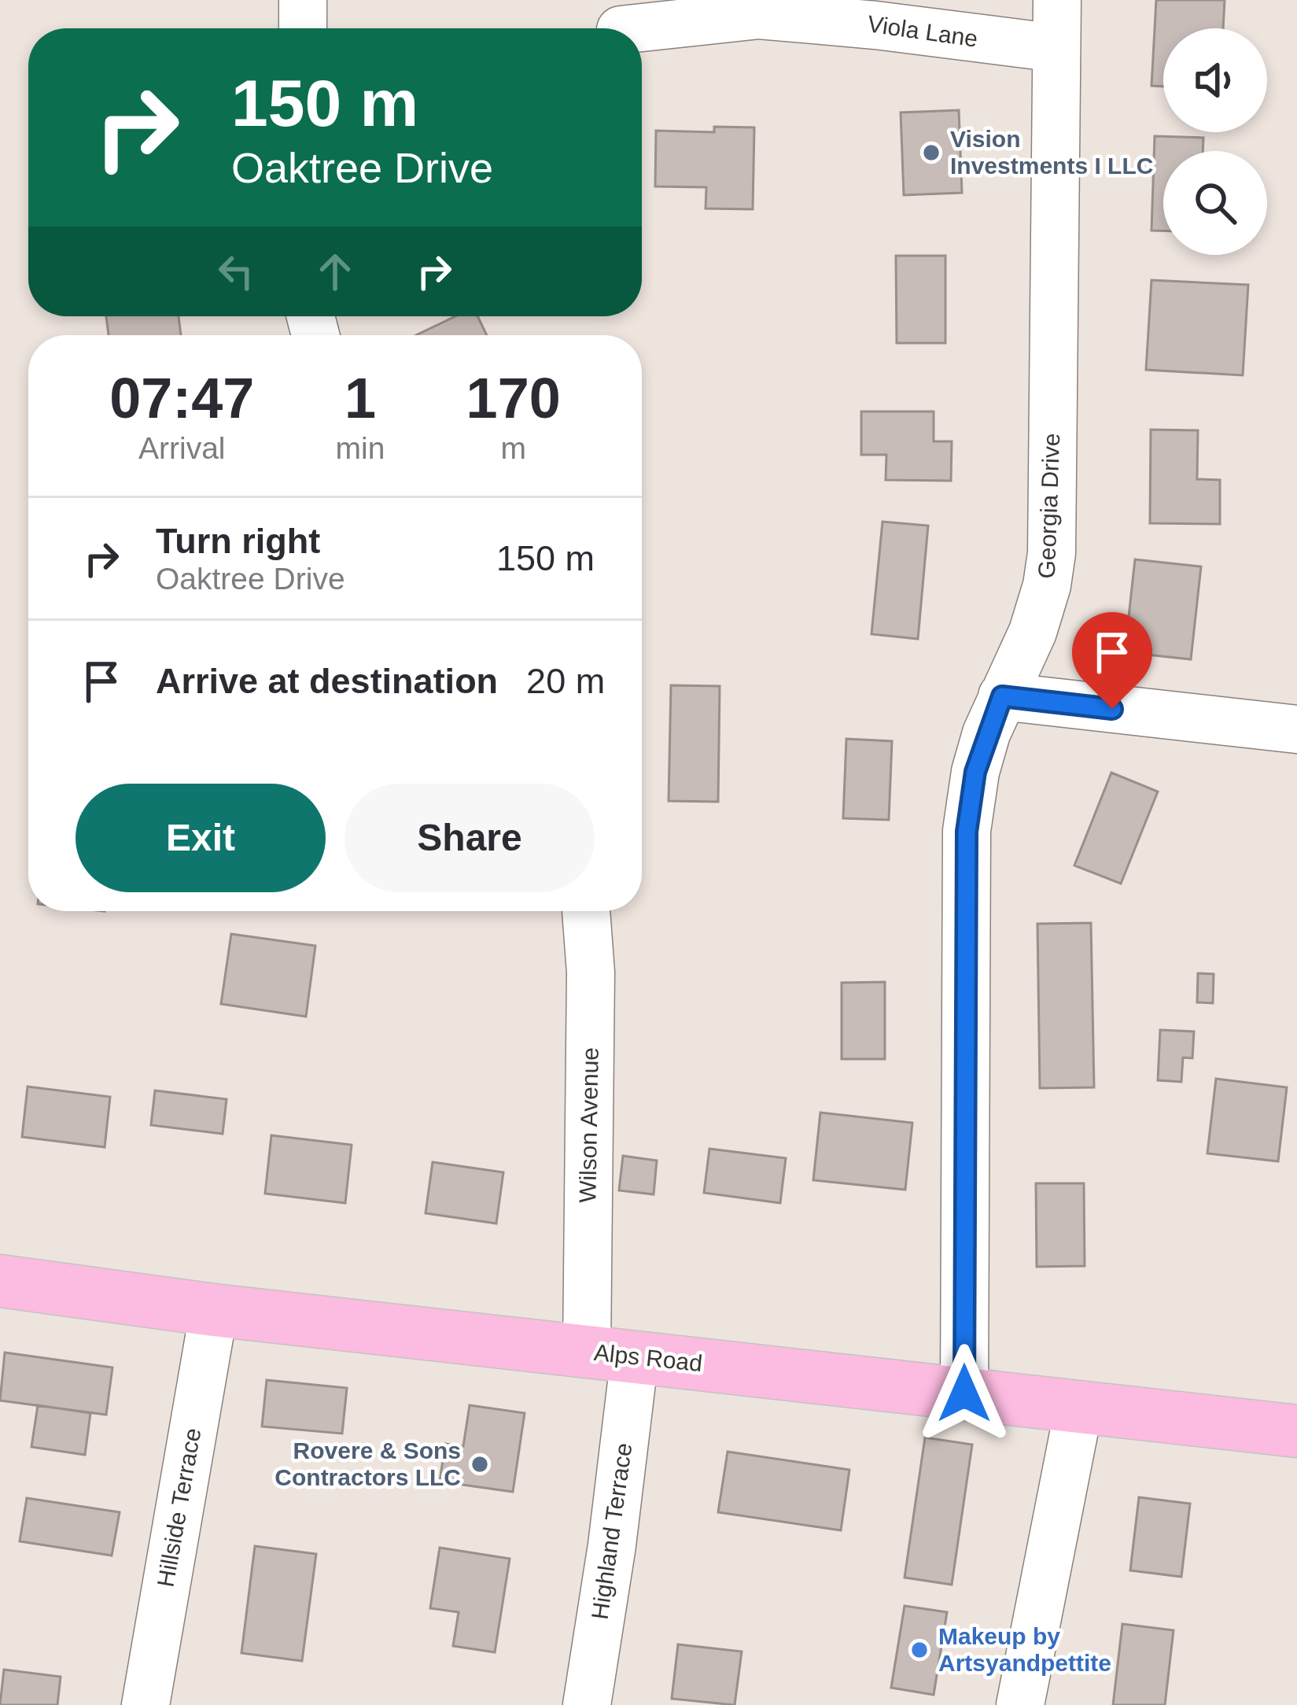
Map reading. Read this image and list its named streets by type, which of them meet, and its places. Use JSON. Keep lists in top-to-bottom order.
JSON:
{
  "streets": {
    "main road": ["Alps Road"],
    "street": [
      "Viola Lane",
      "Georgia Drive",
      "Wilson Avenue",
      "Hillside Terrace",
      "Highland Terrace"
    ]
  },
  "crossings": [
    ["Viola Lane", "Georgia Drive"],
    ["Georgia Drive", "Alps Road"],
    ["Wilson Avenue", "Alps Road"],
    ["Wilson Avenue", "Highland Terrace"],
    ["Alps Road", "Hillside Terrace"],
    ["Alps Road", "Highland Terrace"]
  ],
  "places": ["Vision Investments I LLC", "Rovere & Sons Contractors LLC", "Makeup by Artsyandpettite"],
  "page": {
    "turn": ["150 m", "Oaktree Drive"],
    "eta": [
      "07:47",
      "Arrival",
      "1",
      "min",
      "170",
      "m"
    ],
    "list": [
      {
        "name": "Turn right",
        "note": "Oaktree Drive",
        "value": "150 m"
      },
      {
        "name": "Arrive at destination",
        "value": "20 m"
      }
    ],
    "buttons": ["Exit", "Share"]
  }
}
